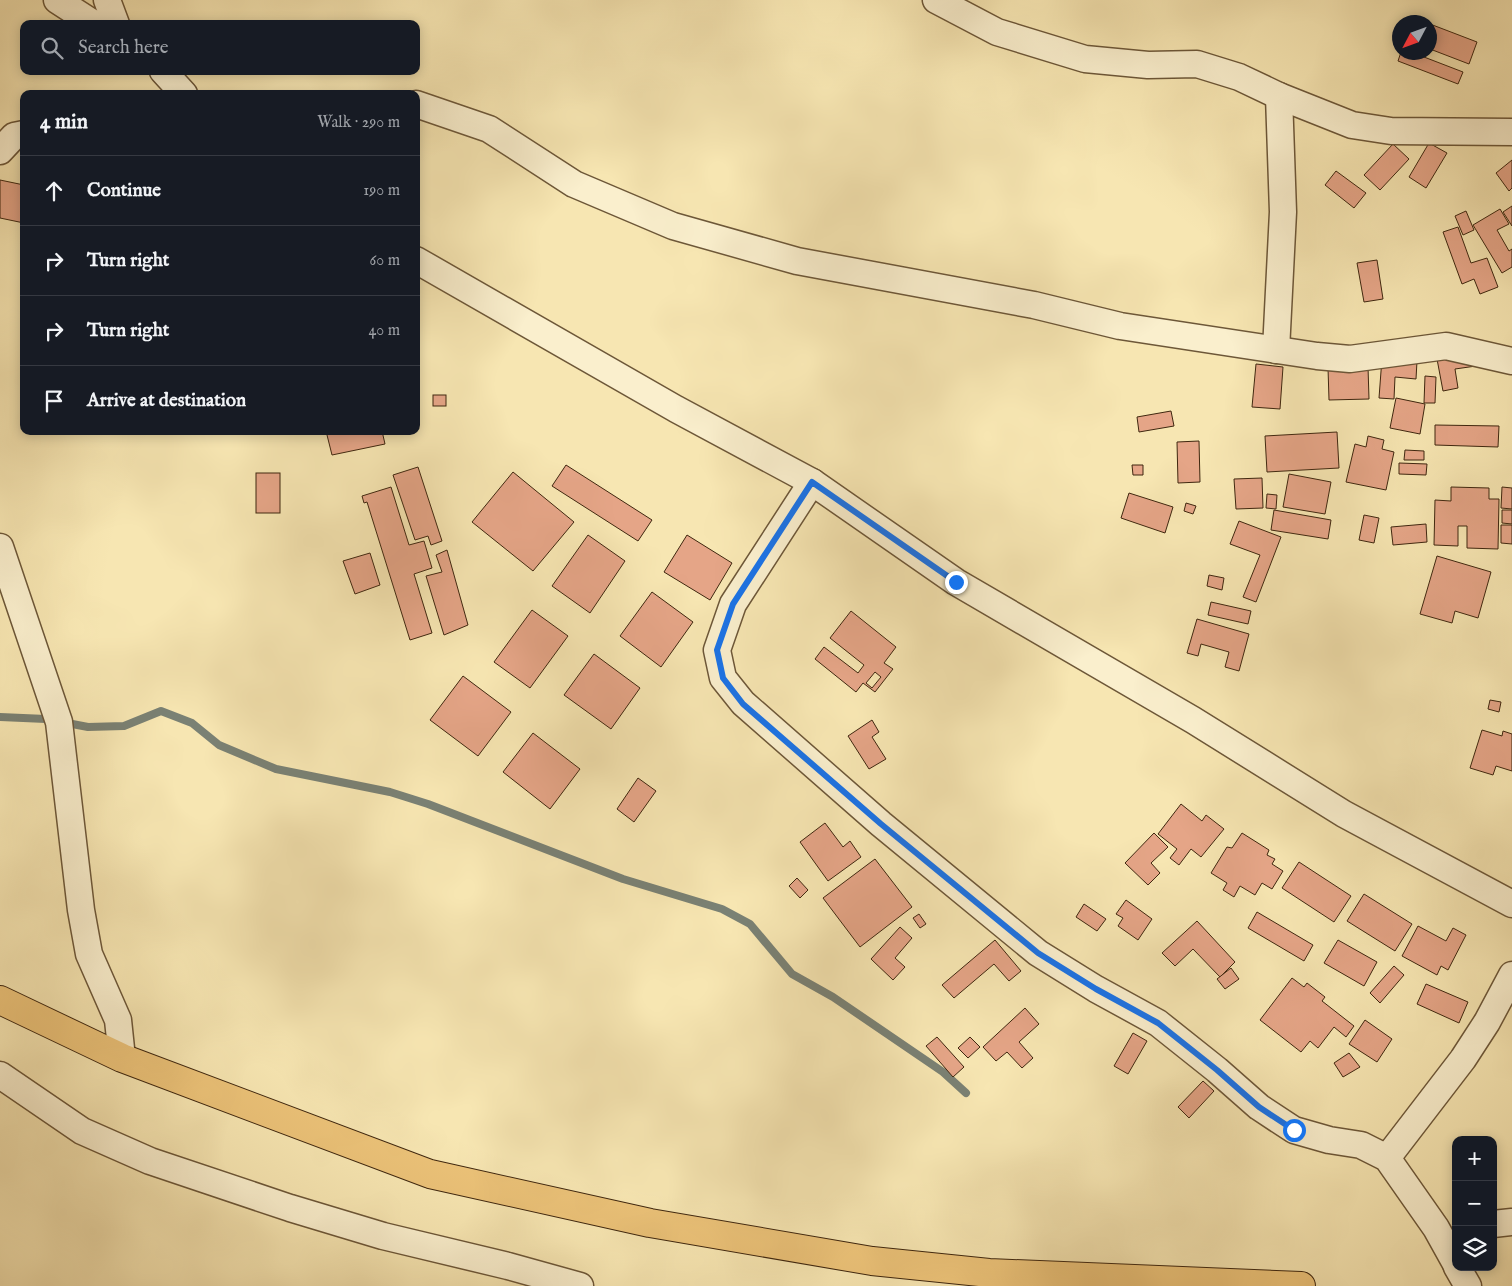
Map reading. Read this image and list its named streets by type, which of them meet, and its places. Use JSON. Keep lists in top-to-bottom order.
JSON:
{
  "north": "bottom left",
  "page": {
    "search": "Search here",
    "heading": ["4 min", "Walk · 290 m"],
    "list": [
      ["Continue", "190 m"],
      ["Turn right", "60 m"],
      ["Turn right", "40 m"],
      "Arrive at destination"
    ],
    "map_buttons": ["+", "−"]
  }
}
